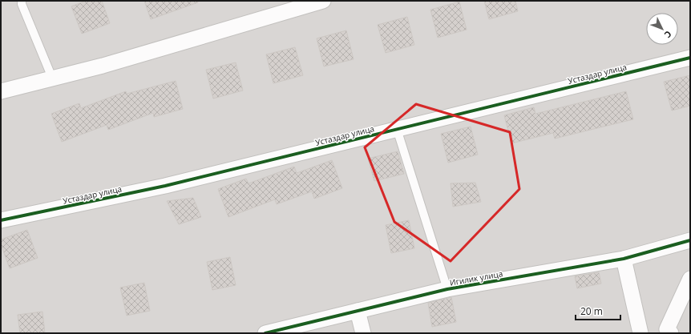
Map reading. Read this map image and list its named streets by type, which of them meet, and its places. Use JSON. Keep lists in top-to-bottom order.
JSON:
{
  "streets": {
    "street": ["Устаздар улица", "Игилик улица"]
  },
  "scale_bar": "20 m",
  "north": "bottom right"
}
